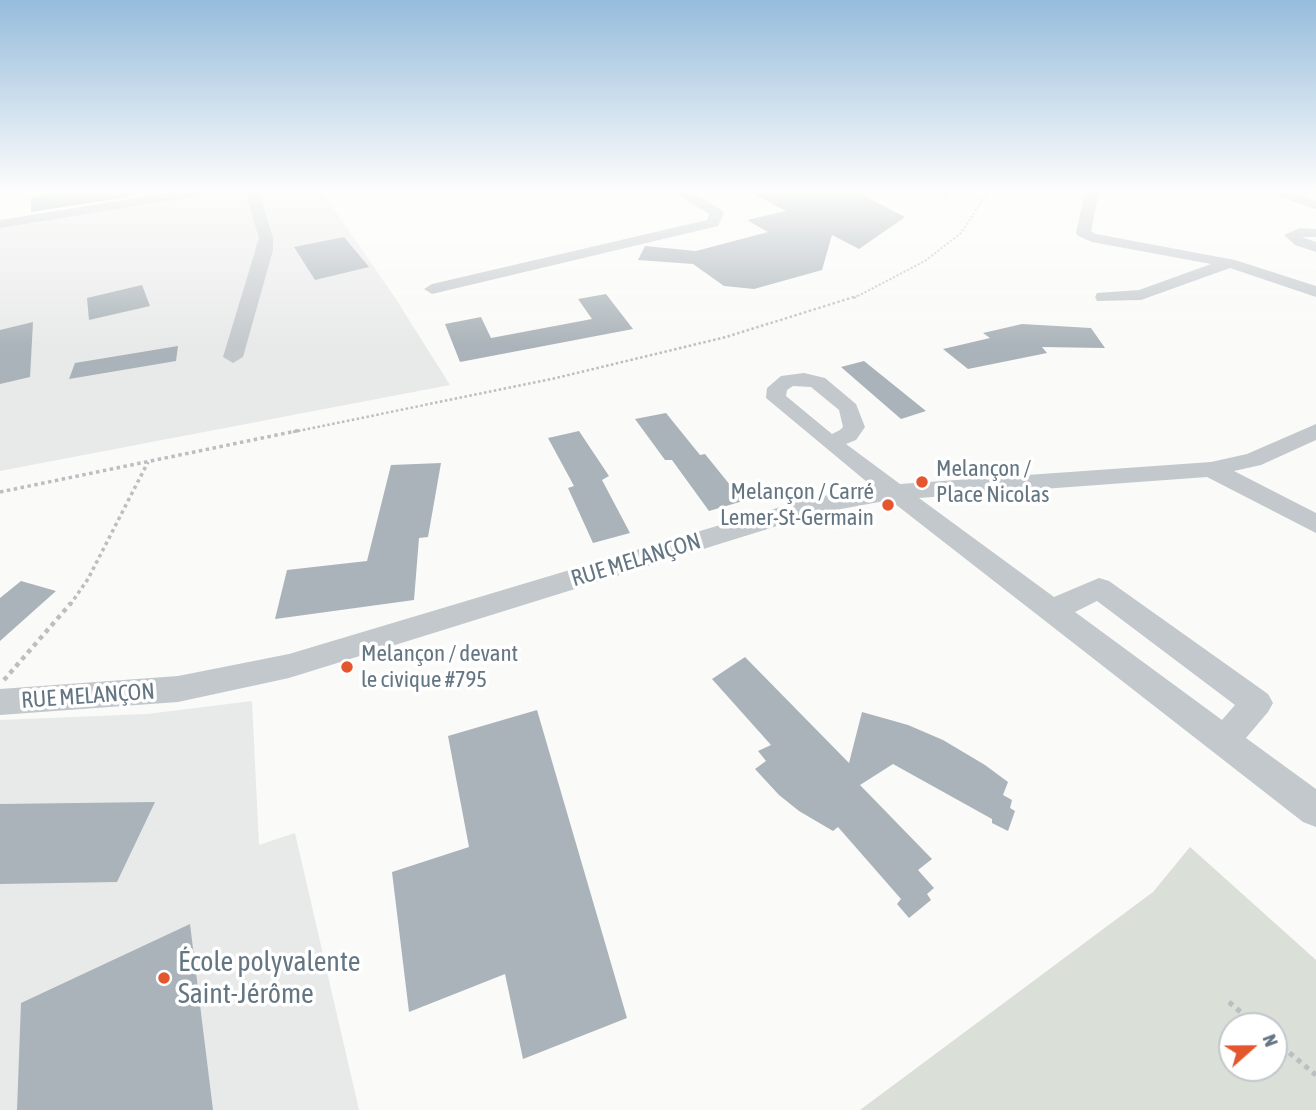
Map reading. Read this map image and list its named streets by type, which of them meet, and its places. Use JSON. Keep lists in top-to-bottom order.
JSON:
{
  "streets": {
    "street": ["RUE MELANÇON"]
  },
  "places": [
    "Melançon / Place Nicolas",
    "Melançon / Carré Lemer-St-Germain",
    "Melançon / devant le civique #795",
    "École polyvalente Saint-Jérôme"
  ],
  "north": "right"
}
